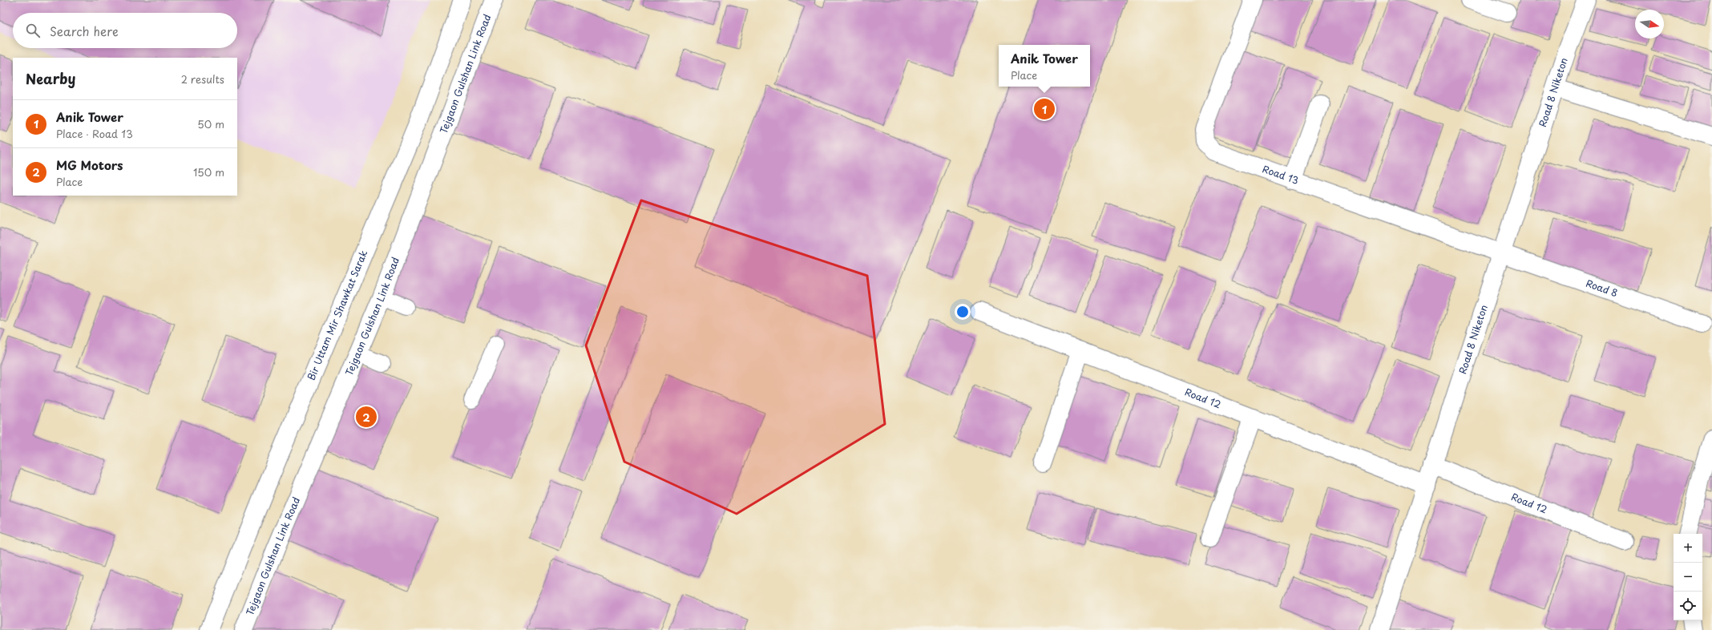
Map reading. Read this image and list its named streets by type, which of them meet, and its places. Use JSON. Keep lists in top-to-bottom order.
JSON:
{
  "streets": {
    "street": [
      "Tejgaon Gulshan Link Road",
      "Road 8 Niketon",
      "Road 13",
      "Road 8",
      "Bir Uttam Mir Shawkat Sarak",
      "Road 12"
    ]
  },
  "crossings": [
    ["Road 8 Niketon", "Road 13"],
    ["Road 8 Niketon", "Road 8"],
    ["Road 8 Niketon", "Road 12"],
    ["Road 13", "Road 8"]
  ],
  "north": "right",
  "page": {
    "search": "Search here",
    "popup": ["Anik Tower", "Place"],
    "heading": ["Nearby", "2 results"],
    "pins": ["1", "2"],
    "list": [
      {
        "mark": "1",
        "name": "Anik Tower",
        "note": "Place · Road 13",
        "value": "50 m"
      },
      {
        "mark": "2",
        "name": "MG Motors",
        "note": "Place",
        "value": "150 m"
      }
    ],
    "map_buttons": ["+", "−"]
  }
}
